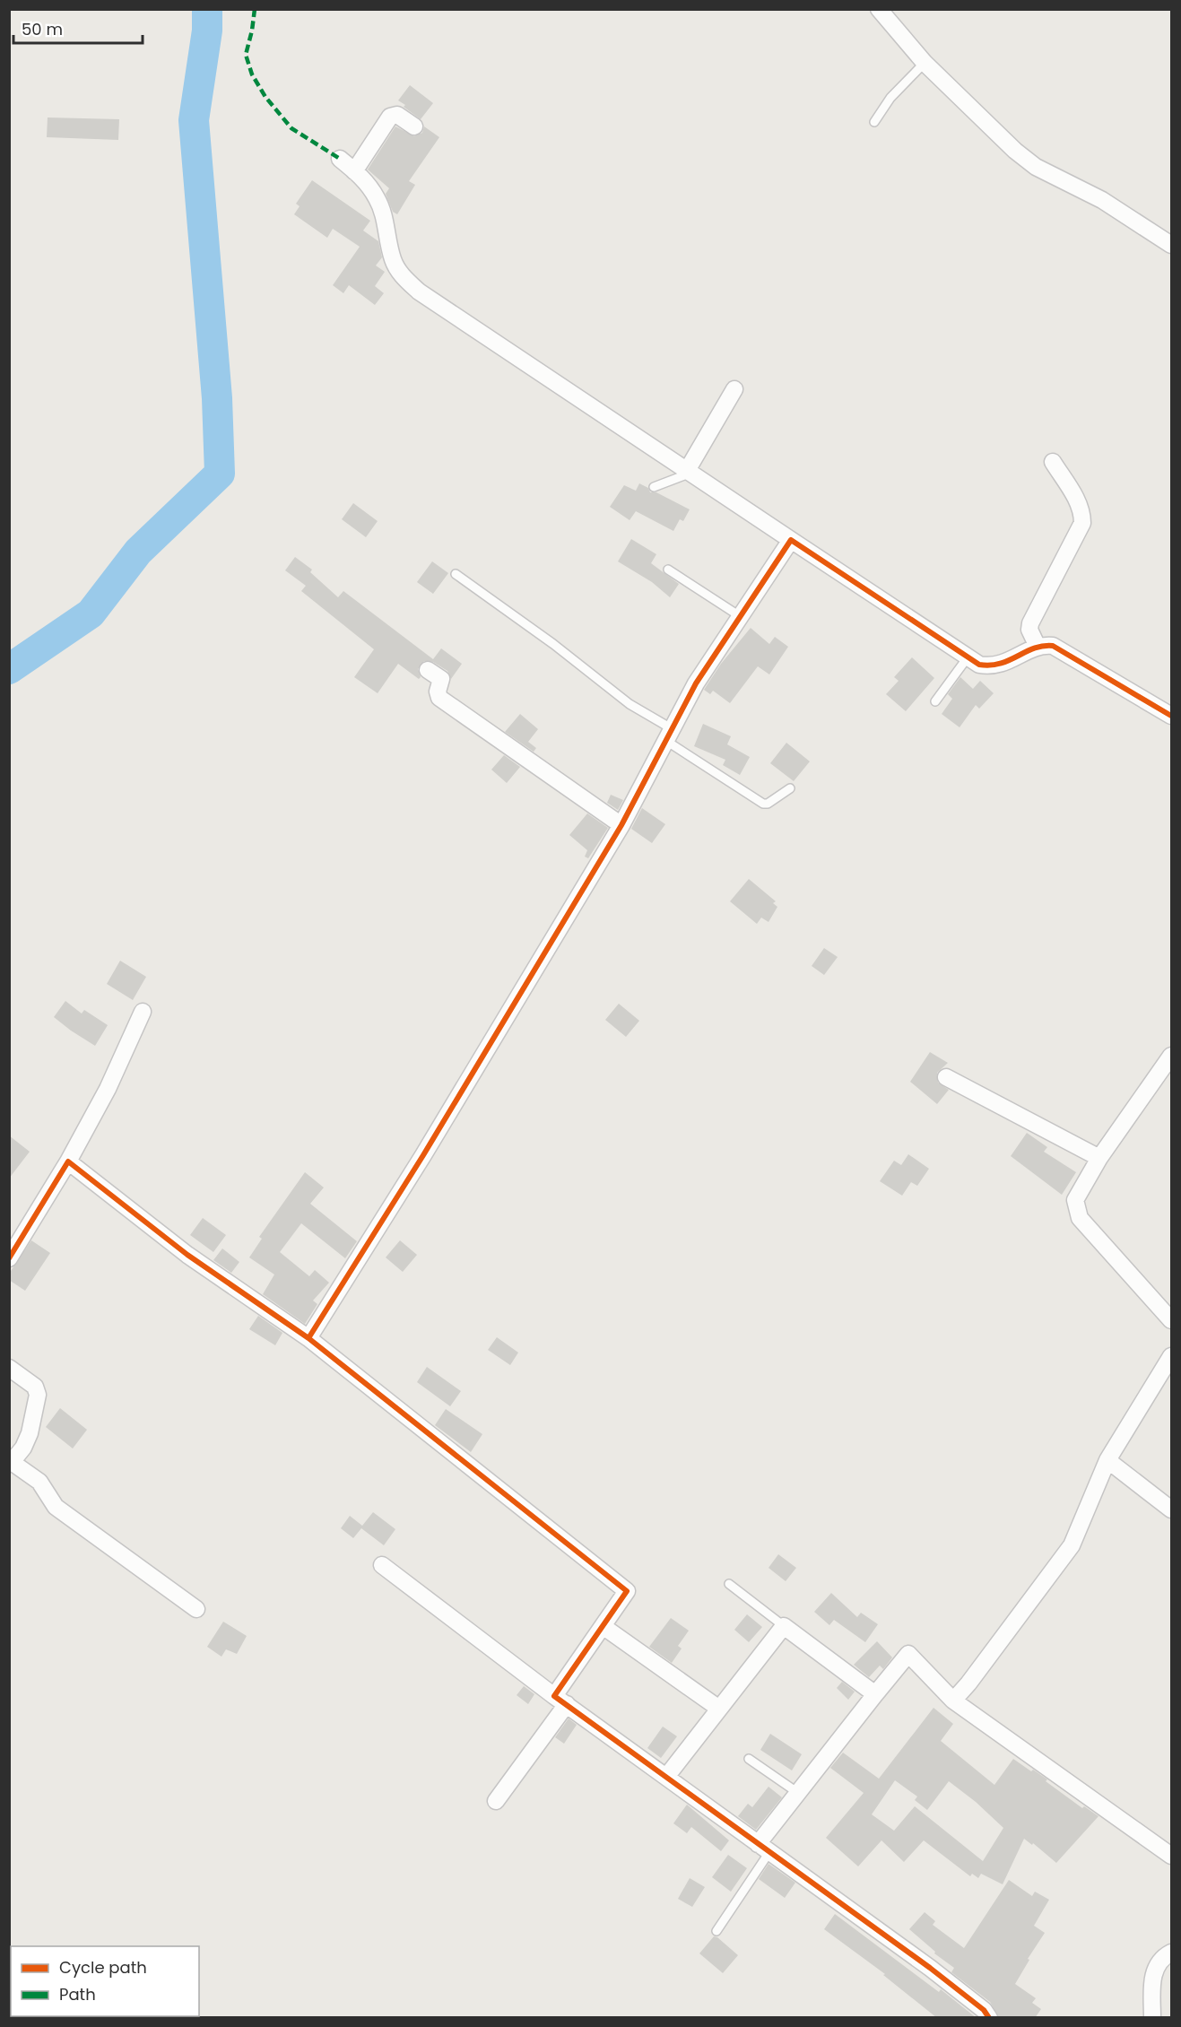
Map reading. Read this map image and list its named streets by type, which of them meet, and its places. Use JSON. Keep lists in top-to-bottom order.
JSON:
{
  "legend": ["Cycle path", "Path"],
  "scale_bar": "50 m"
}
